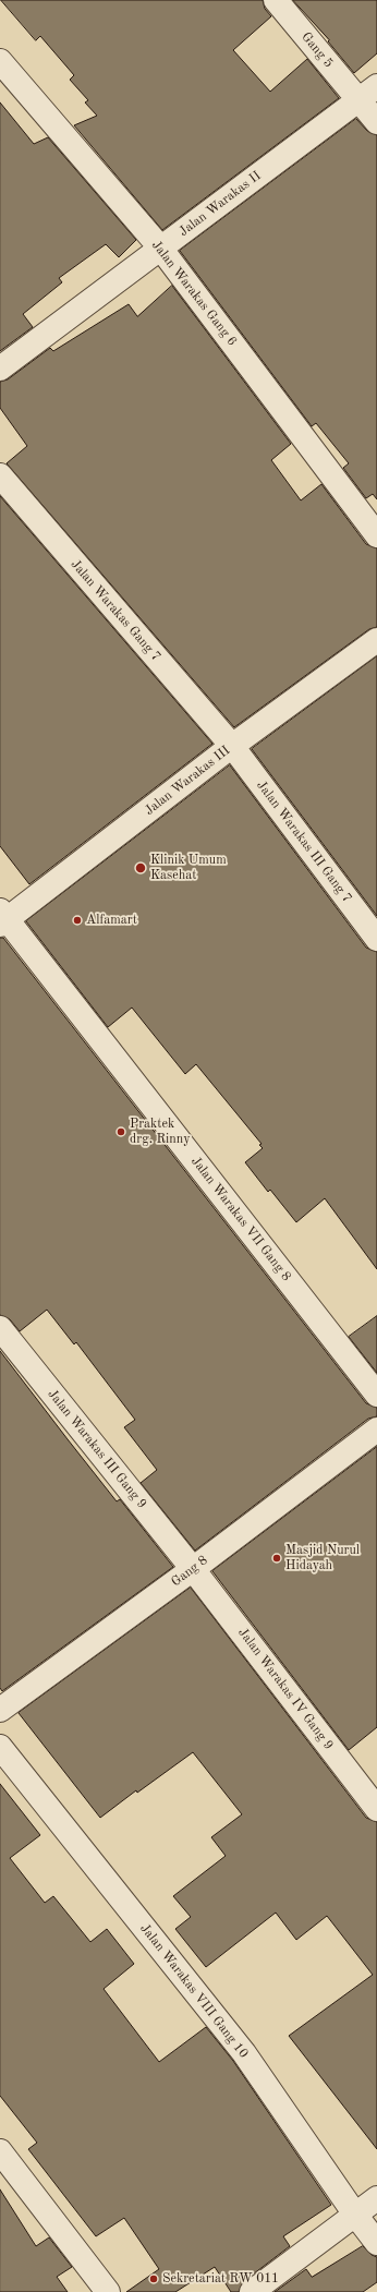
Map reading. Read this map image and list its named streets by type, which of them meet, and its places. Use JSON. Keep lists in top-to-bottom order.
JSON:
{
  "streets": {
    "street": [
      "Gang 5",
      "Jalan Warakas II",
      "Jalan Warakas Gang 6",
      "Jalan Warakas Gang 7",
      "Jalan Warakas III",
      "Jalan Warakas III Gang 7",
      "Jalan Warakas VII Gang 8",
      "Jalan Warakas III Gang 9",
      "Gang 8",
      "Jalan Warakas IV Gang 9",
      "Jalan Warakas VIII Gang 10"
    ]
  },
  "crossings": [
    ["Gang 5", "Jalan Warakas II"],
    ["Jalan Warakas II", "Jalan Warakas Gang 6"],
    ["Jalan Warakas Gang 7", "Jalan Warakas III"],
    ["Jalan Warakas Gang 7", "Jalan Warakas III Gang 7"],
    ["Jalan Warakas III", "Jalan Warakas III Gang 7"],
    ["Jalan Warakas III", "Jalan Warakas VII Gang 8"],
    ["Jalan Warakas III Gang 9", "Gang 8"],
    ["Jalan Warakas III Gang 9", "Jalan Warakas IV Gang 9"],
    ["Gang 8", "Jalan Warakas IV Gang 9"]
  ],
  "places": [
    "Klinik Umum Kasehat",
    "Alfamart",
    "Praktek drg. Rinny",
    "Masjid Nurul Hidayah",
    "Sekretariat RW 011"
  ]
}
